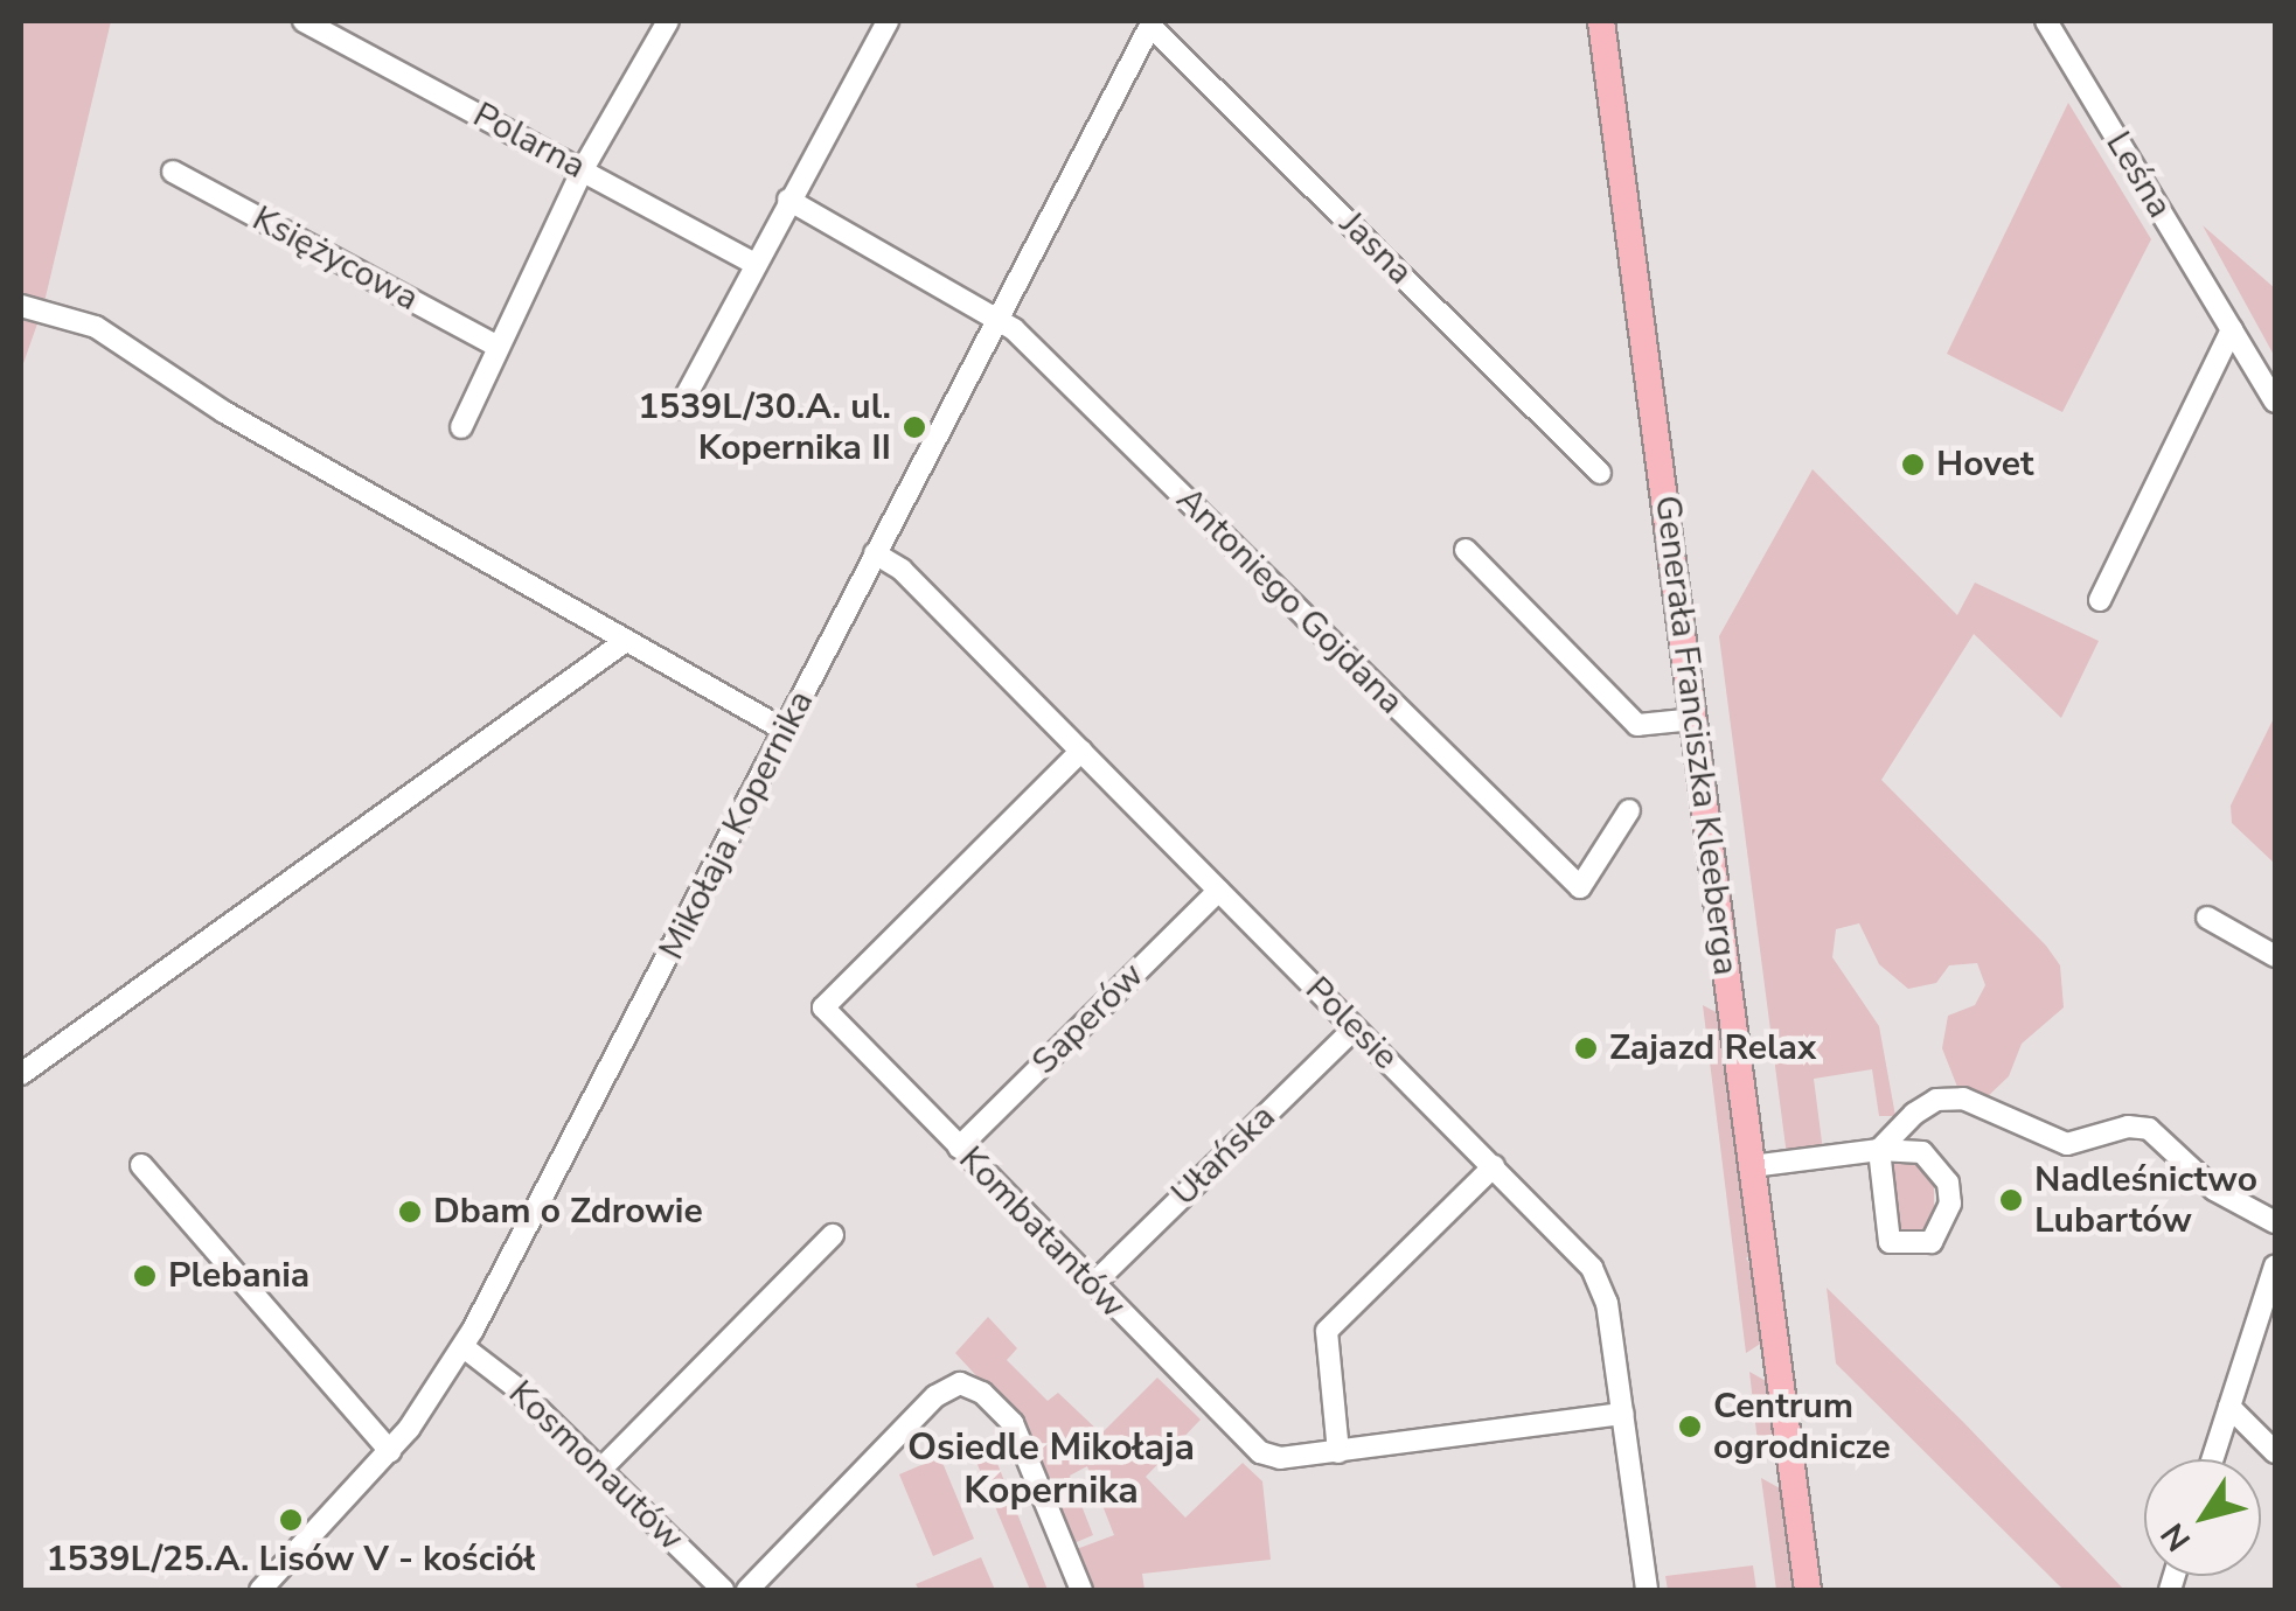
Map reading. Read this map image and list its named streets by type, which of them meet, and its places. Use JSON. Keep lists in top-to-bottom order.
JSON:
{
  "streets": {
    "main road": ["Generała Franciszka Kleeberga"],
    "street": [
      "Polarna",
      "Leśna",
      "Jasna",
      "Księżycowa",
      "Antoniego Gojdana",
      "Mikołaja Kopernika",
      "Saperów",
      "Polesie",
      "Ułańska",
      "Kombatantów",
      "Kosmonautów"
    ]
  },
  "crossings": [
    ["Jasna", "Mikołaja Kopernika"],
    ["Antoniego Gojdana", "Mikołaja Kopernika"],
    ["Mikołaja Kopernika", "Polesie"],
    ["Mikołaja Kopernika", "Kosmonautów"],
    ["Saperów", "Polesie"],
    ["Saperów", "Kombatantów"],
    ["Polesie", "Ułańska"],
    ["Polesie", "Kombatantów"],
    ["Ułańska", "Kombatantów"]
  ],
  "districts": ["Osiedle Mikołaja Kopernika"],
  "places": [
    "1539L/30.A. ul. Kopernika II",
    "Hovet",
    "Zajazd Relax",
    "Nadleśnictwo Lubartów",
    "Dbam o Zdrowie",
    "Plebania",
    "Centrum ogrodnicze",
    "1539L/25.A. Lisów V - kościół"
  ],
  "north": "bottom left"
}
